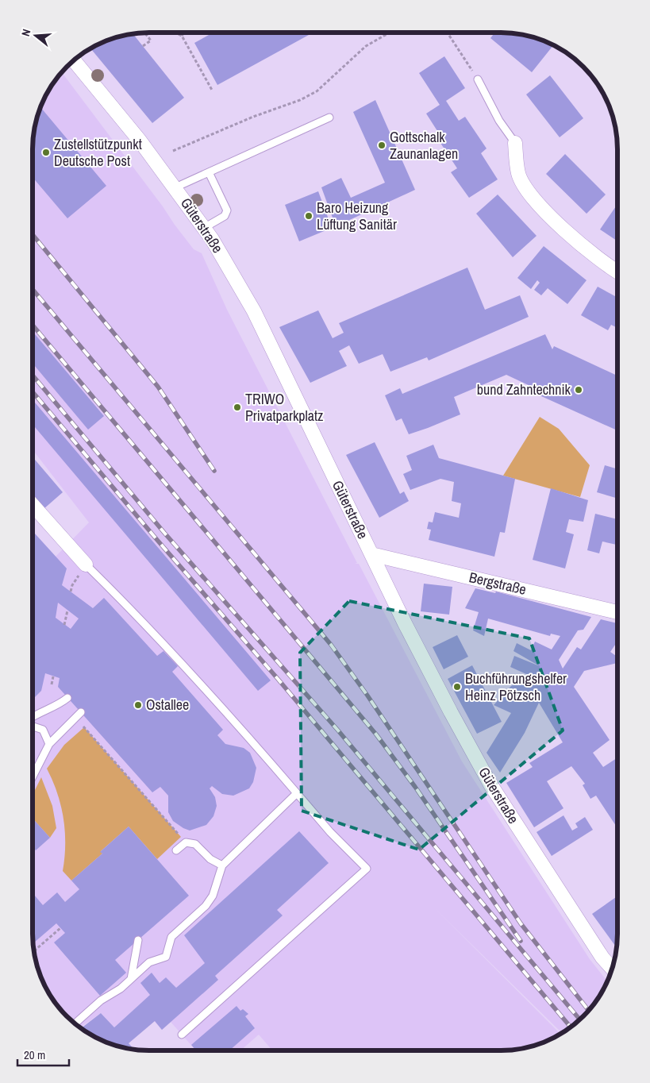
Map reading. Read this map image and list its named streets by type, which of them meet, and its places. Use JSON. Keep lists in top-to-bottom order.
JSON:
{
  "streets": {
    "street": ["Güterstraße", "Bergstraße"]
  },
  "crossings": [
    ["Güterstraße", "Bergstraße"]
  ],
  "places": [
    "Gottschalk Zaunanlagen",
    "Zustellstützpunkt Deutsche Post",
    "Baro Heizung Lüftung Sanitär",
    "bund Zahntechnik",
    "TRIWO Privatparkplatz",
    "Buchführungshelfer Heinz Pötzsch",
    "Ostallee"
  ],
  "scale_bar": "20 m",
  "north": "left"
}
